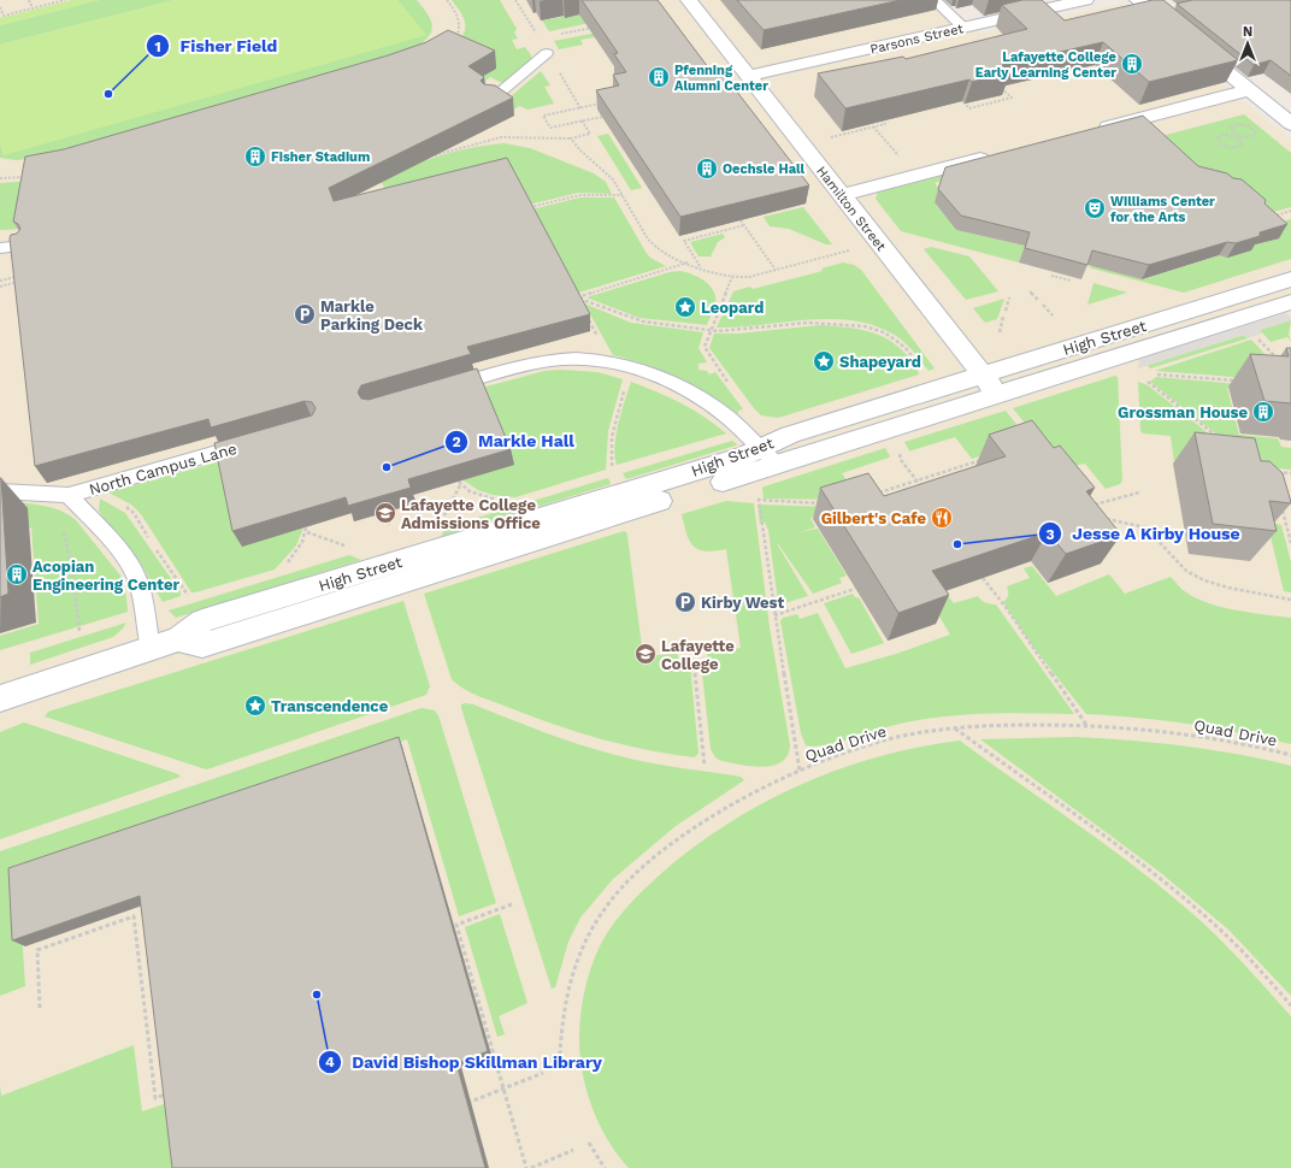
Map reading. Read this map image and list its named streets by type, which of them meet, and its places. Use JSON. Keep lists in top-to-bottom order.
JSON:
{
  "streets": {
    "street": ["Parsons Street", "Hamilton Street", "High Street"],
    "lane": ["North Campus Lane"],
    "path": ["Quad Drive"]
  },
  "crossings": [
    ["Parsons Street", "Hamilton Street"],
    ["Hamilton Street", "High Street"],
    ["High Street", "North Campus Lane"]
  ],
  "places": {
    "building": [
      "Lafayette College Early Learning Center",
      "Pfenning Alumni Center",
      "Fisher Stadium",
      "Oechsle Hall",
      "Grossman House",
      "Acopian Engineering Center"
    ],
    "other": [
      "Fisher Field",
      "Markle Hall",
      "Jesse A Kirby House",
      "David Bishop Skillman Library"
    ],
    "theatre": ["Williams Center for the Arts"],
    "place": ["Leopard", "Shapeyard", "Transcendence"],
    "parking": ["Markle Parking Deck", "Kirby West"],
    "school or university": ["Lafayette College Admissions Office", "Lafayette College"],
    "restaurant": ["Gilbert's Cafe"]
  },
  "north": "top"
}
